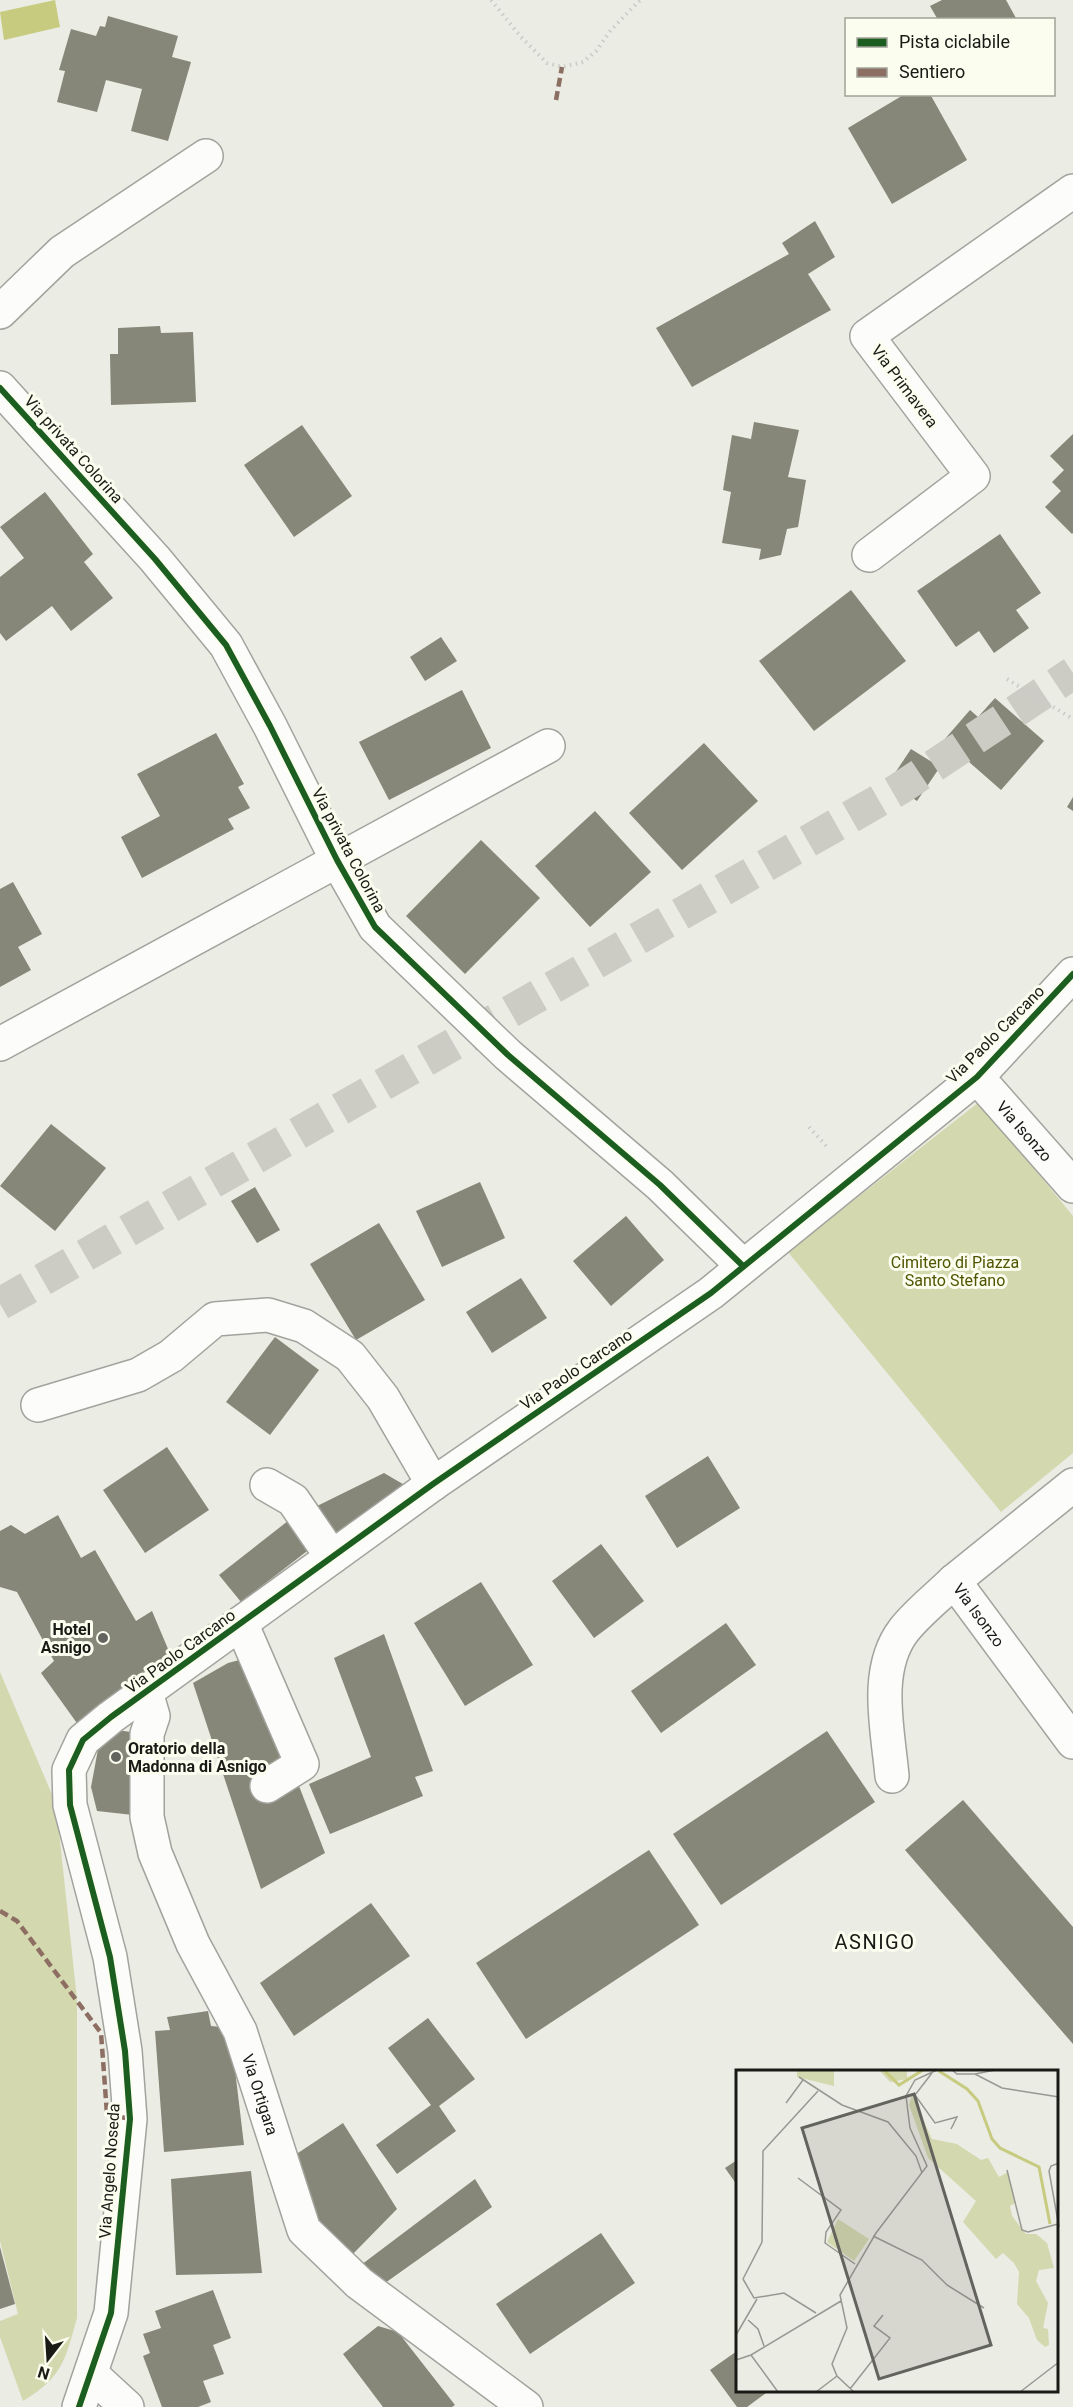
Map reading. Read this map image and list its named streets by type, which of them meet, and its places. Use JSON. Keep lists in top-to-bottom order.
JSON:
{
  "streets": {
    "street": [
      "Via Primavera",
      "Via privata Colorina",
      "Via Paolo Carcano",
      "Via Isonzo",
      "Via Ortigara",
      "Via Angelo Noseda"
    ]
  },
  "crossings": [
    ["Via privata Colorina", "Via Paolo Carcano"],
    ["Via Paolo Carcano", "Via Isonzo"],
    ["Via Paolo Carcano", "Via Ortigara"],
    ["Via Paolo Carcano", "Via Angelo Noseda"]
  ],
  "districts": ["ASNIGO"],
  "parks": ["Cimitero di Piazza Santo Stefano"],
  "places": ["Hotel Asnigo", "Oratorio della Madonna di Asnigo"],
  "legend": ["Pista ciclabile", "Sentiero"],
  "north": "bottom"
}
